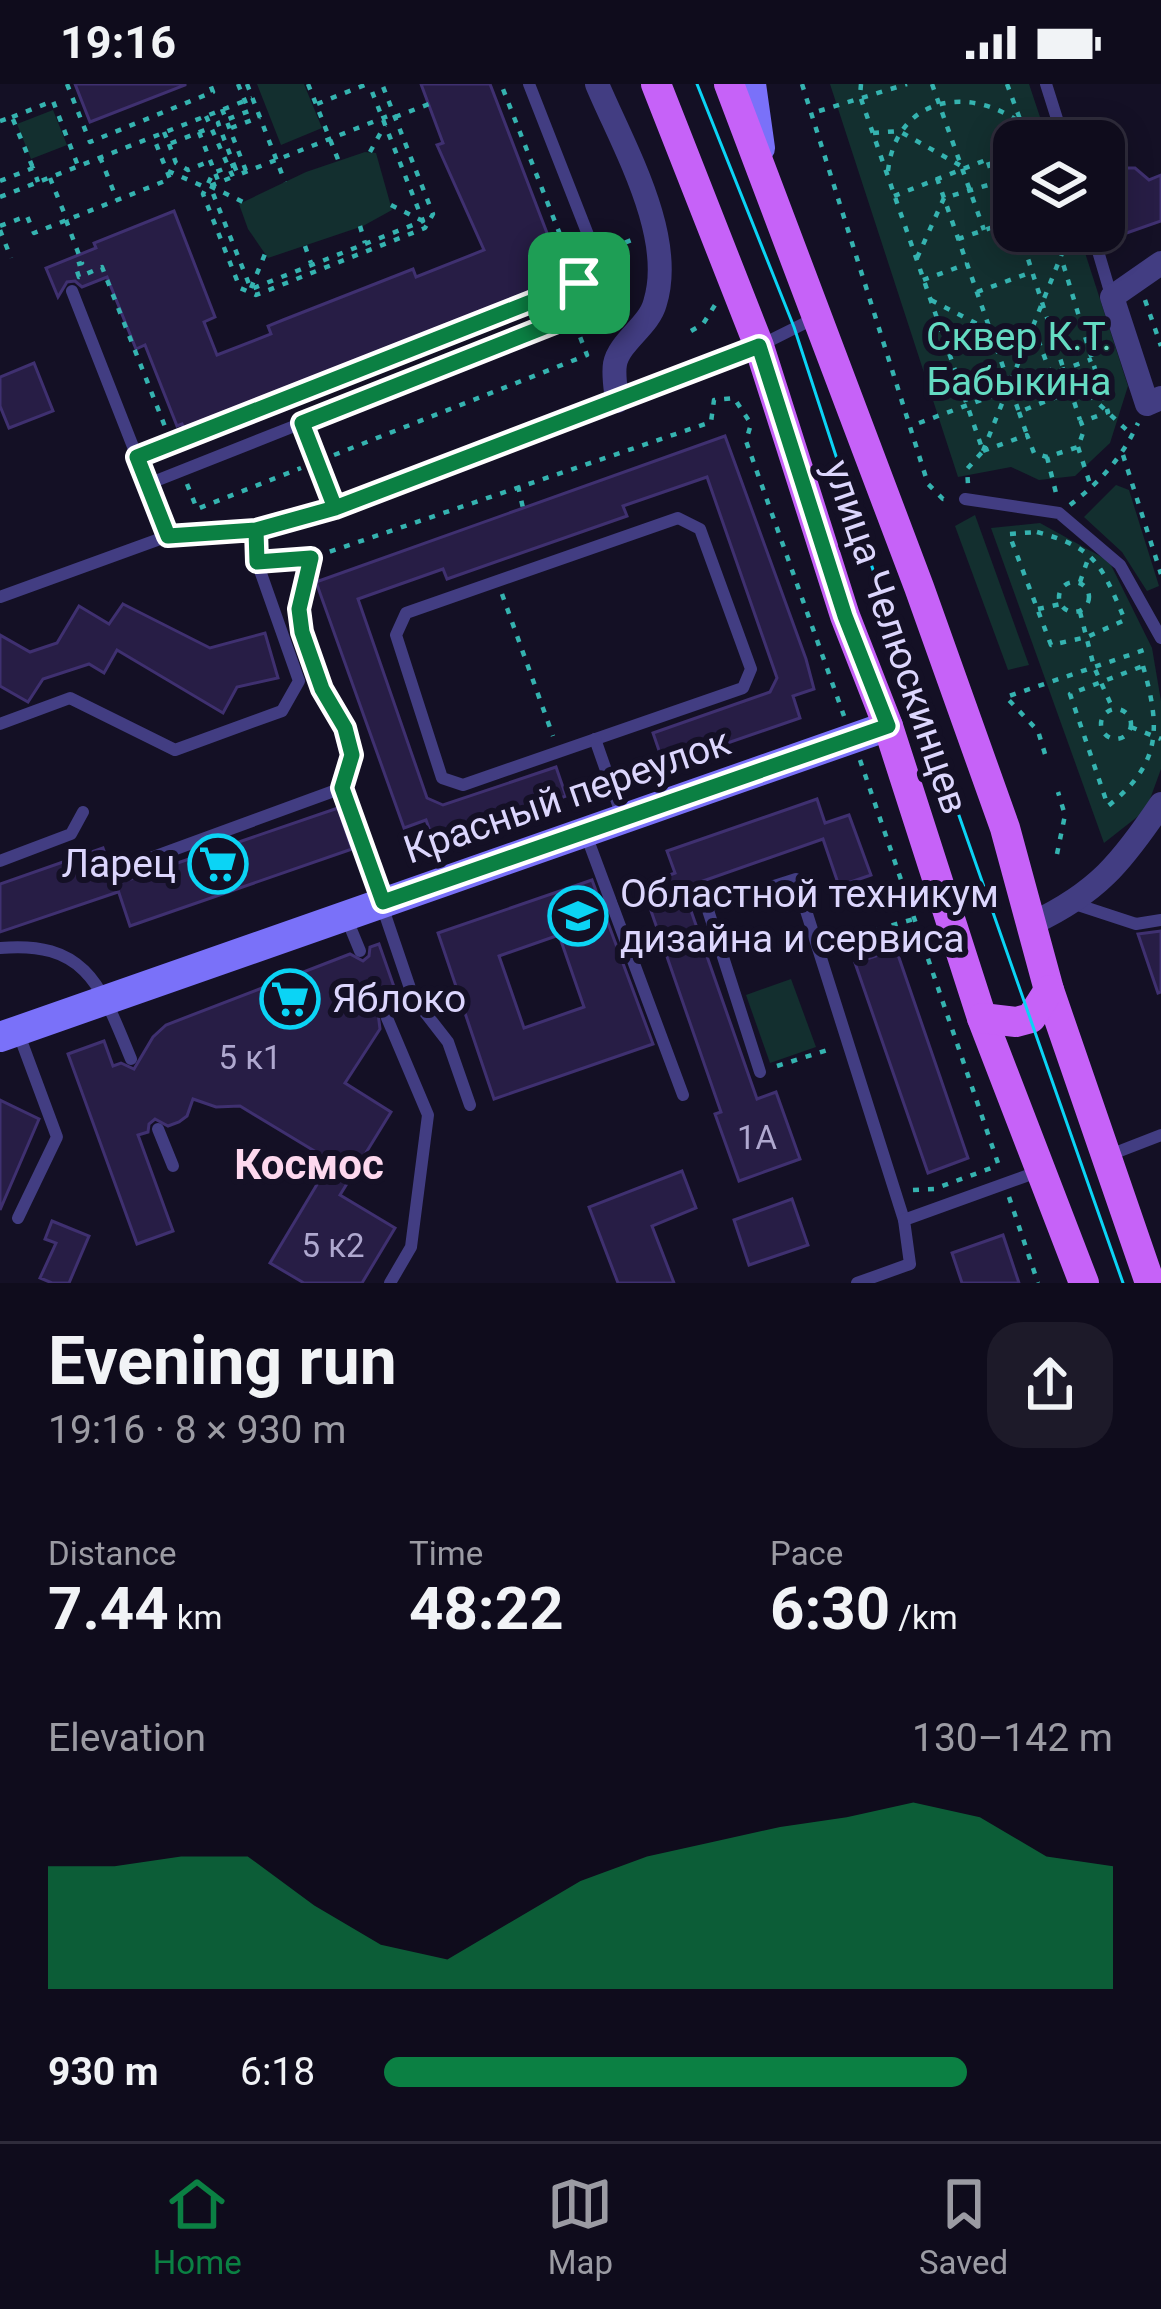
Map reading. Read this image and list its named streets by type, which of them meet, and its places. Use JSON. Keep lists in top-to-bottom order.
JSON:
{
  "streets": {
    "main road": ["улица Челюскинцев"],
    "street": ["Красный переулок"]
  },
  "crossings": [
    ["улица Челюскинцев", "Красный переулок"]
  ],
  "districts": ["Космос"],
  "parks": ["Сквер К.Т. Бабыкина"],
  "places": {
    "supermarket": ["Ларец", "Яблоко"],
    "school or university": ["Областной техникум дизайна и сервиса"]
  },
  "house_numbers": ["5 к1", "1А", "5 к2"],
  "page": {
    "status": "19:16",
    "heading": ["Evening run", "19:16 · 8 × 930 m"],
    "stats": [
      ["Distance", "7.44 km"],
      ["Time", "48:22"],
      ["Pace", "6:30 /km"]
    ],
    "chart": ["Elevation", "130–142 m"],
    "list": [
      {
        "name": "930 m",
        "note": "6:18"
      }
    ],
    "tabs": ["Home", "Map", "Saved"]
  }
}
